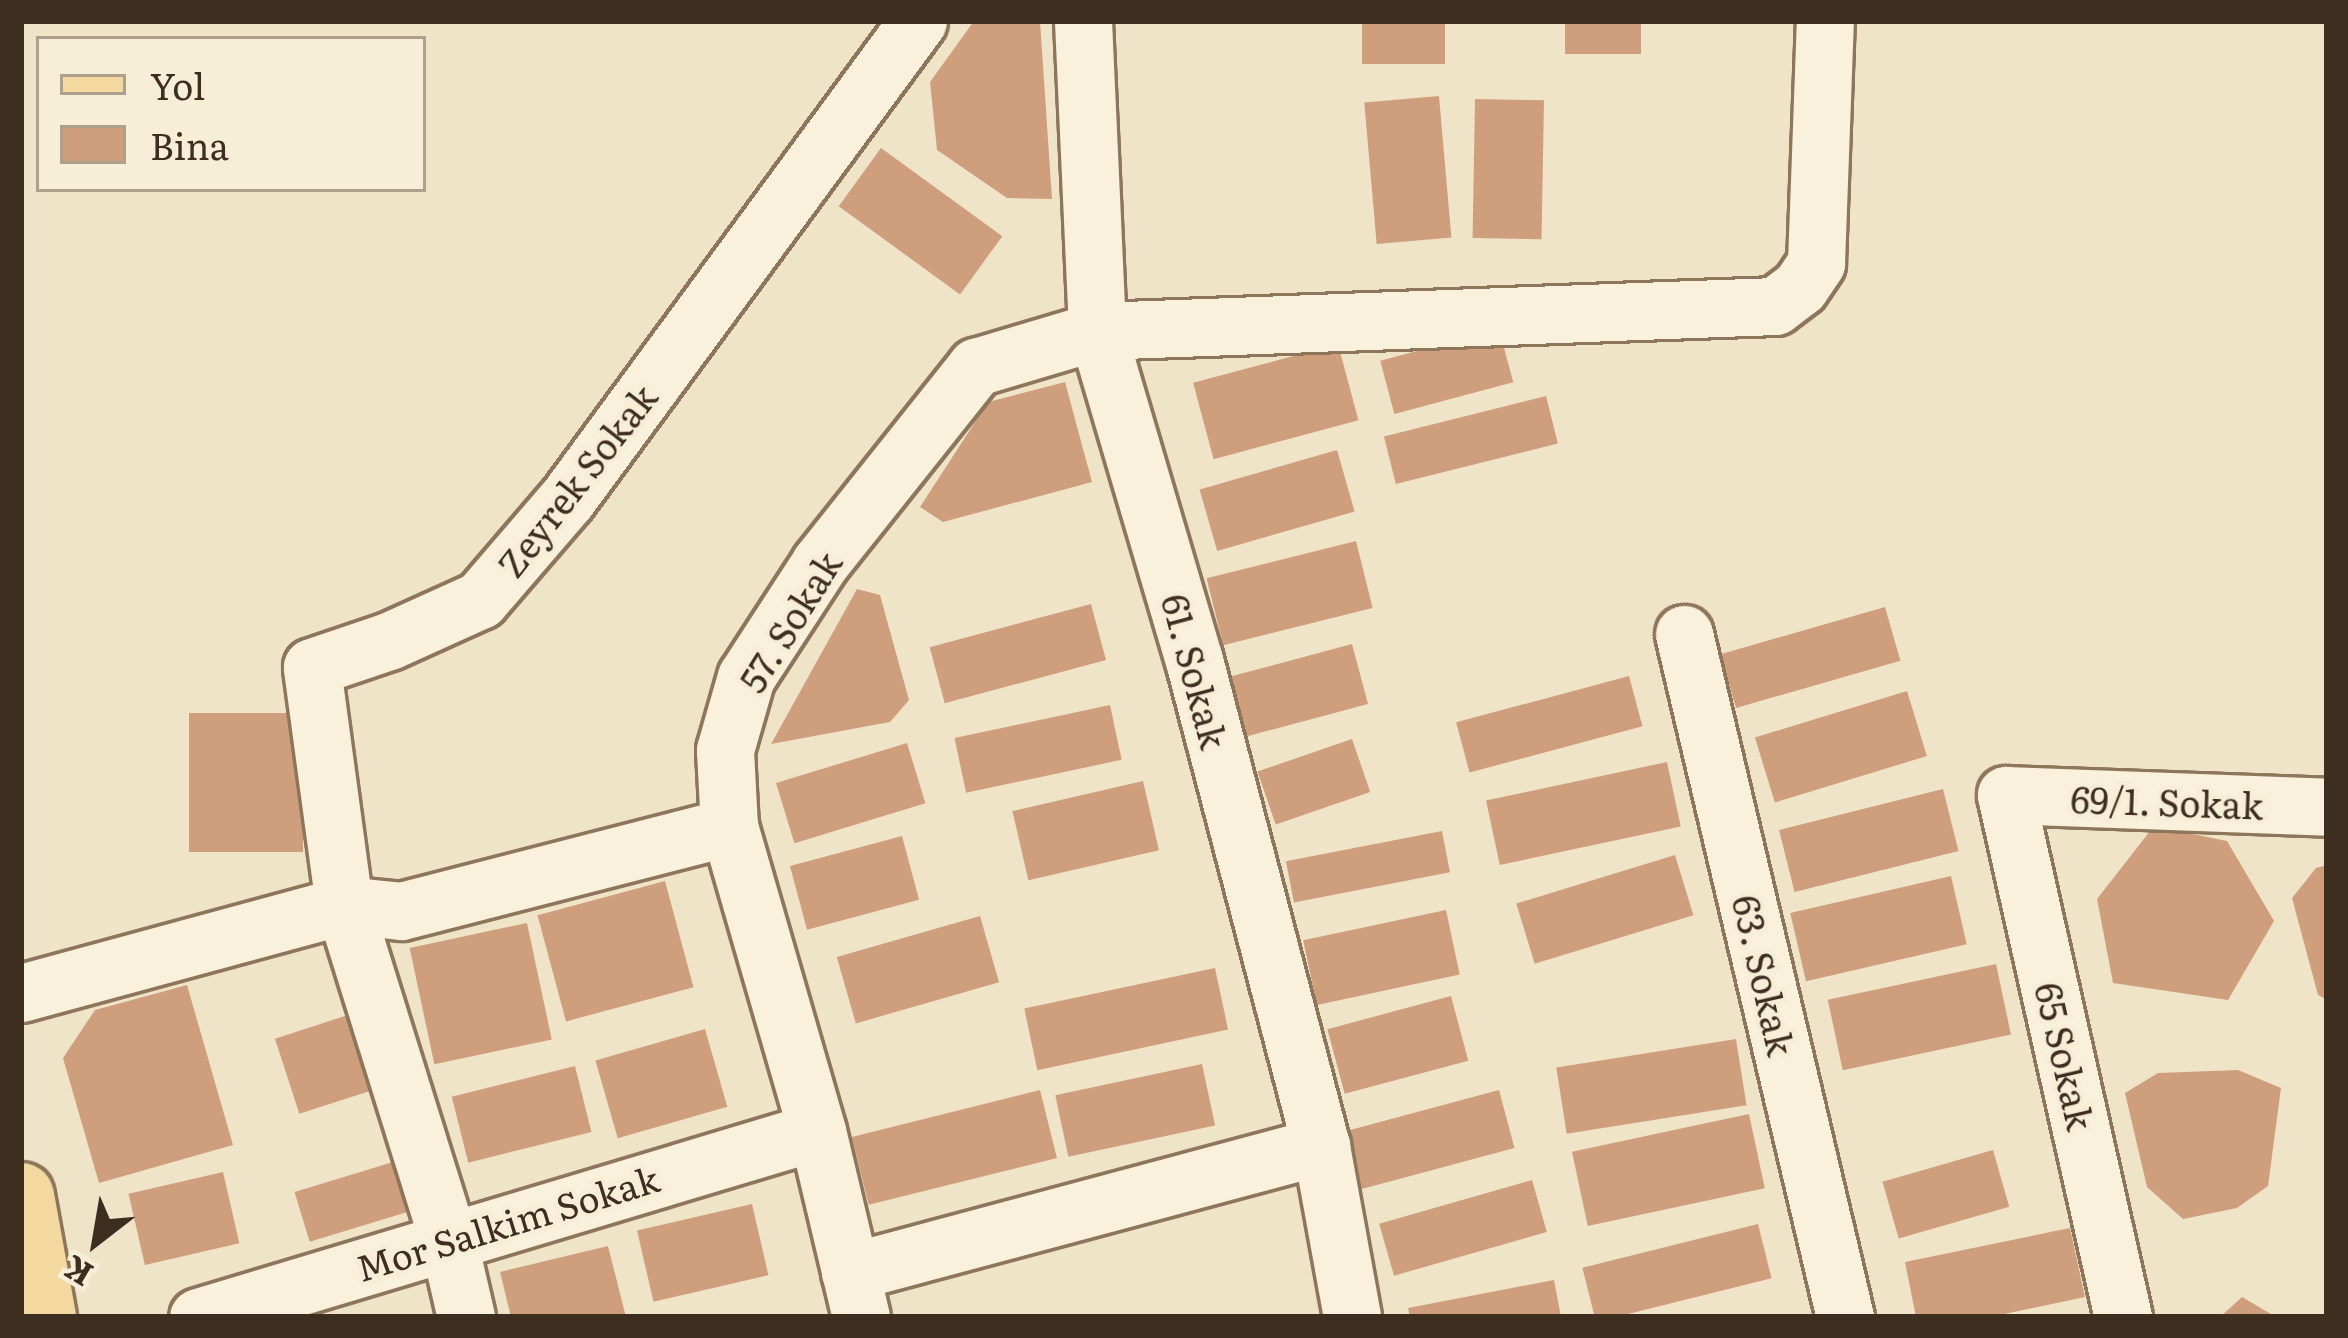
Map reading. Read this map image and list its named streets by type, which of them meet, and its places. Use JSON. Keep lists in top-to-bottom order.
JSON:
{
  "streets": {
    "street": [
      "Zeyrek Sokak",
      "57. Sokak",
      "61. Sokak",
      "69/1. Sokak",
      "63. Sokak",
      "65 Sokak",
      "Mor Salkim Sokak"
    ]
  },
  "crossings": [
    ["Zeyrek Sokak", "Mor Salkim Sokak"],
    ["57. Sokak", "61. Sokak"],
    ["57. Sokak", "Mor Salkim Sokak"],
    ["69/1. Sokak", "65 Sokak"]
  ],
  "legend": ["Yol", "Bina"],
  "north": "bottom left"
}
